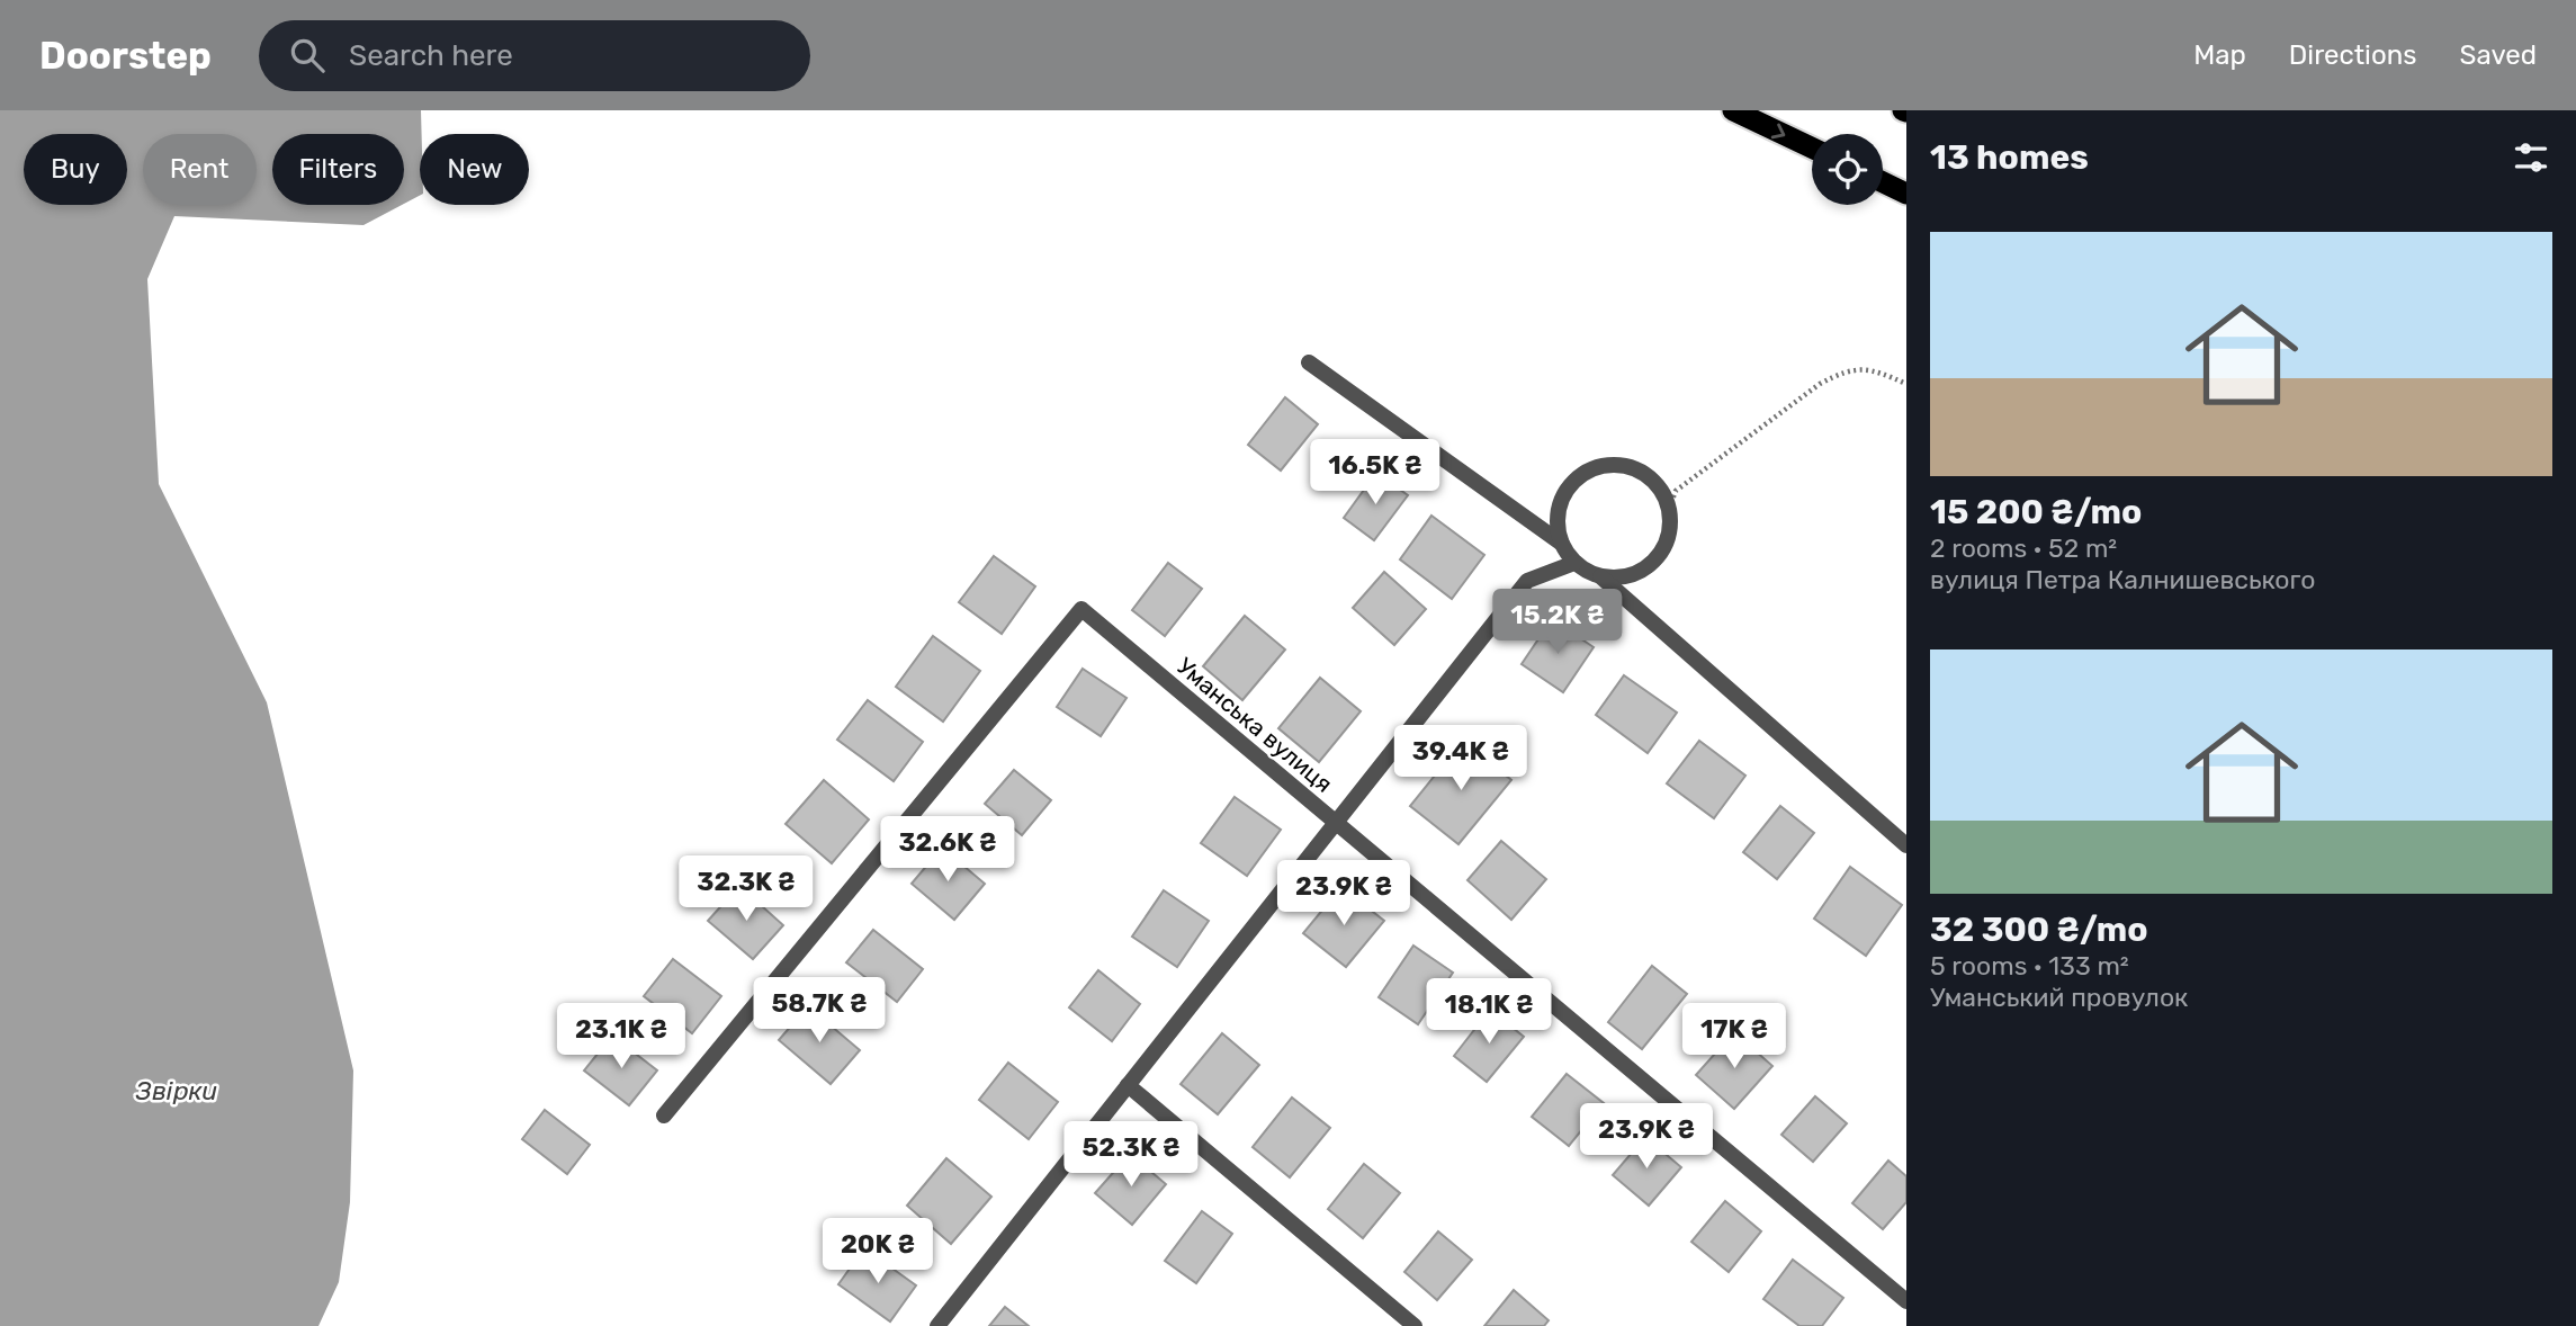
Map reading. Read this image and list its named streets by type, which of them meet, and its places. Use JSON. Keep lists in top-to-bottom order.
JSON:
{
  "streets": {
    "street": ["Уманська вулиця"]
  },
  "water": ["Звірки"],
  "page": {
    "header": "Doorstep",
    "search": "Search here",
    "nav": ["Map", "Directions", "Saved"],
    "heading": "13 homes",
    "chip": [
      "Buy",
      "Rent",
      "Filters",
      "New"
    ],
    "list": [
      {
        "name": "15 200 ₴/mo",
        "note": "2 rooms · 52 m² · вулиця Петра Калнишевського"
      },
      {
        "name": "32 300 ₴/mo",
        "note": "5 rooms · 133 m² · Уманський провулок"
      }
    ],
    "price": [
      "16.5K ₴",
      "15.2K ₴",
      "39.4K ₴",
      "32.6K ₴",
      "32.3K ₴",
      "23.9K ₴",
      "58.7K ₴",
      "18.1K ₴",
      "23.1K ₴",
      "17K ₴",
      "23.9K ₴",
      "52.3K ₴",
      "20K ₴"
    ]
  }
}
